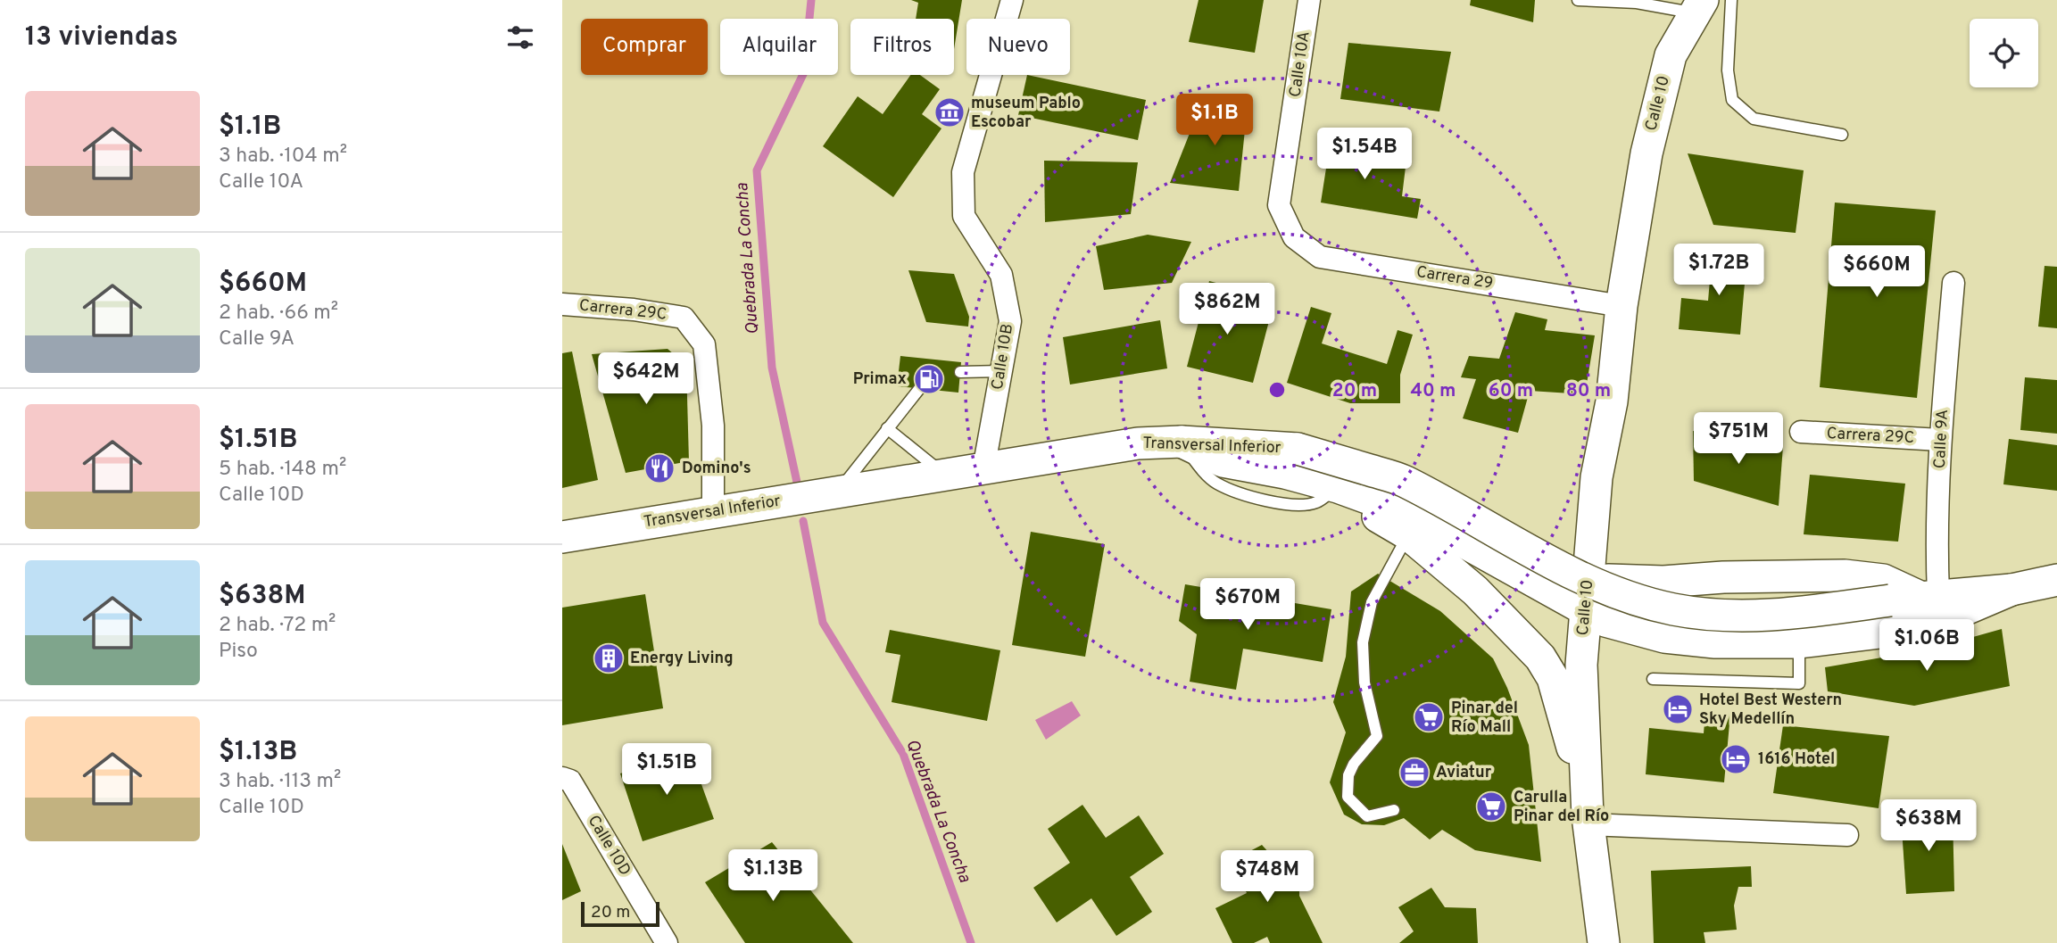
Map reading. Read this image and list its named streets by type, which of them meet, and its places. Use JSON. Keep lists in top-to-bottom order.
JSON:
{
  "streets": {
    "main road": ["Calle 10", "Transversal Inferior"],
    "street": [
      "Calle 10A",
      "Carrera 29",
      "Carrera 29C",
      "Calle 10B",
      "Calle 9A",
      "Calle 10D"
    ]
  },
  "crossings": [
    ["Calle 10A", "Carrera 29"],
    ["Calle 10", "Carrera 29"],
    ["Carrera 29C", "Calle 9A"],
    ["Carrera 29C", "Transversal Inferior"],
    ["Calle 10B", "Transversal Inferior"],
    ["Calle 9A", "Transversal Inferior"]
  ],
  "water": ["Quebrada La Concha"],
  "places": {
    "museum": ["museum Pablo Escobar"],
    "fuel station": ["Primax"],
    "restaurant": ["Domino's"],
    "building": ["Energy Living"],
    "hotel": ["Hotel Best Western Sky Medellín", "1616 Hotel"],
    "supermarket": ["Pinar del Río Mall", "Carulla Pinar del Río"],
    "office": ["Aviatur"]
  },
  "scale_bar": "20 m",
  "page": {
    "heading": "13 viviendas",
    "chip": [
      "Comprar",
      "Alquilar",
      "Filtros",
      "Nuevo"
    ],
    "list": [
      {
        "name": "$1.1B",
        "note": "3 hab. · 104 m² · Calle 10A"
      },
      {
        "name": "$660M",
        "note": "2 hab. · 66 m² · Calle 9A"
      },
      {
        "name": "$1.51B",
        "note": "5 hab. · 148 m² · Calle 10D"
      },
      {
        "name": "$638M",
        "note": "2 hab. · 72 m² · Piso"
      },
      {
        "name": "$1.13B",
        "note": "3 hab. · 113 m² · Calle 10D"
      }
    ],
    "price": [
      "$1.1B",
      "$1.54B",
      "$1.72B",
      "$660M",
      "$862M",
      "$642M",
      "$751M",
      "$670M",
      "$1.06B",
      "$1.51B",
      "$638M",
      "$1.13B",
      "$748M"
    ],
    "scale": "20 m"
  },
  "rings": [
    "20 m",
    "40 m",
    "60 m",
    "80 m"
  ]
}
